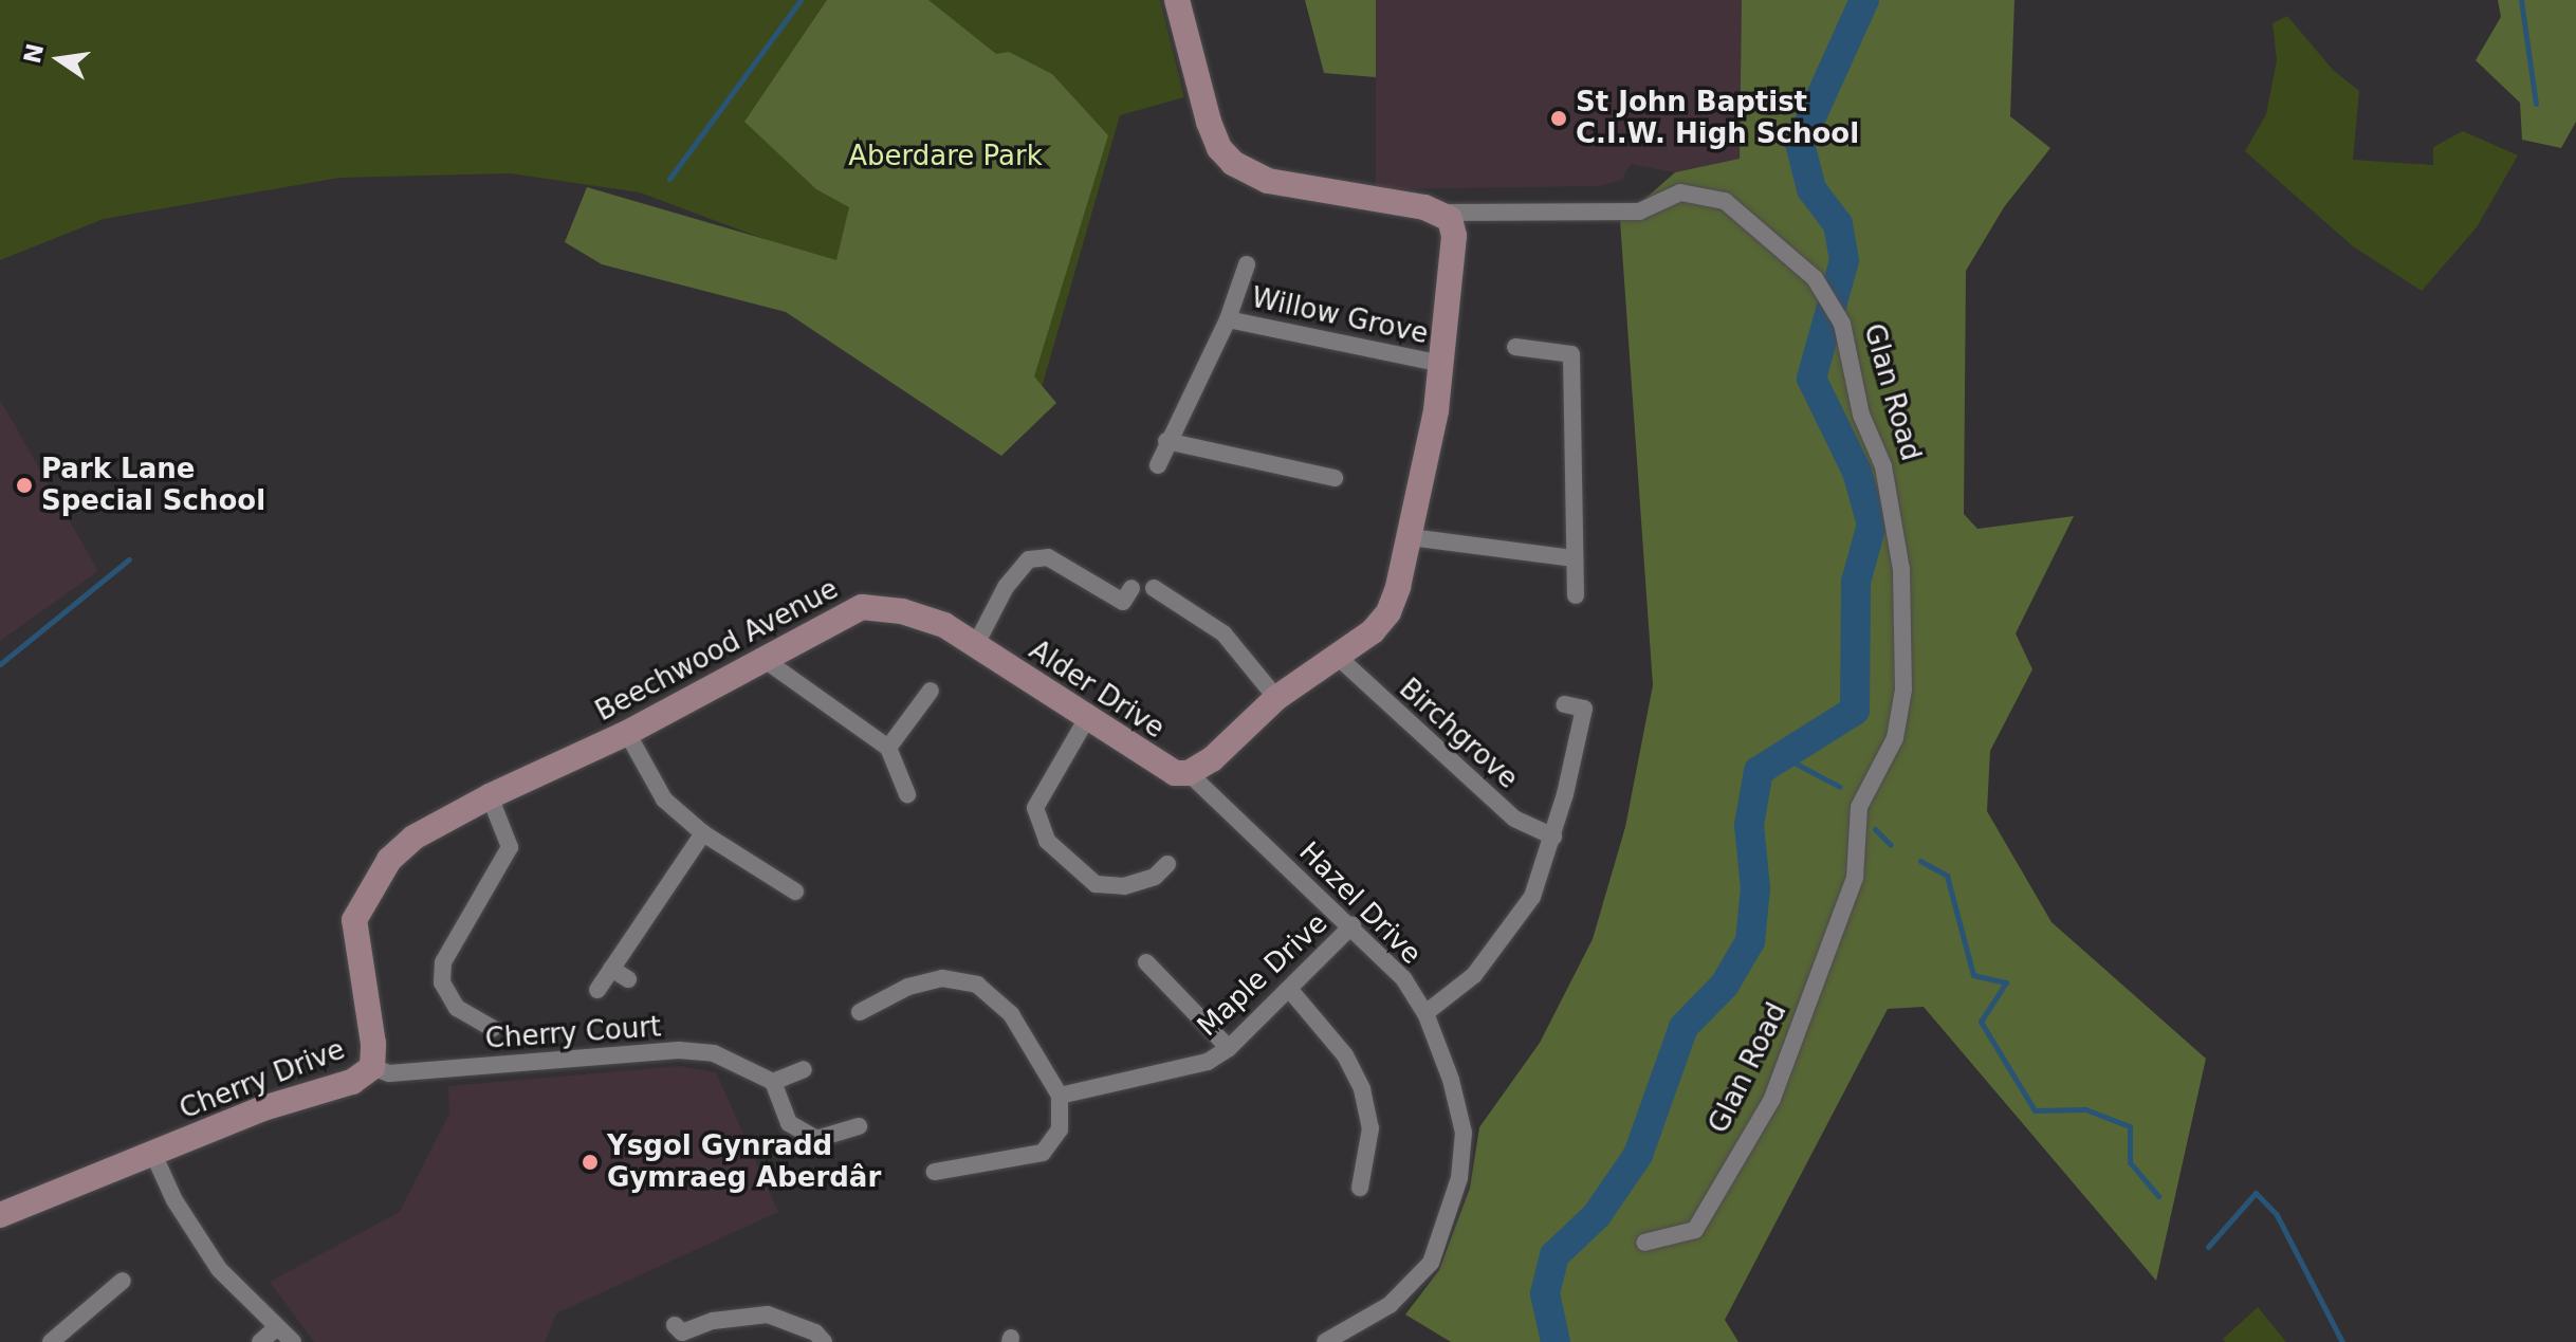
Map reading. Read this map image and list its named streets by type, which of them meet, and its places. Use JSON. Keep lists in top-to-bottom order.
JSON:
{
  "streets": {
    "street": [
      "Willow Grove",
      "Glan Road",
      "Beechwood Avenue",
      "Alder Drive",
      "Birchgrove",
      "Hazel Drive",
      "Maple Drive",
      "Cherry Court",
      "Cherry Drive"
    ]
  },
  "crossings": [
    ["Beechwood Avenue", "Alder Drive"],
    ["Beechwood Avenue", "Cherry Drive"],
    ["Alder Drive", "Hazel Drive"],
    ["Hazel Drive", "Maple Drive"],
    ["Cherry Court", "Cherry Drive"]
  ],
  "parks": ["Aberdare Park"],
  "places": ["St John Baptist C.I.W. High School", "Park Lane Special School", "Ysgol Gynradd Gymraeg Aberdâr"],
  "north": "left"
}
